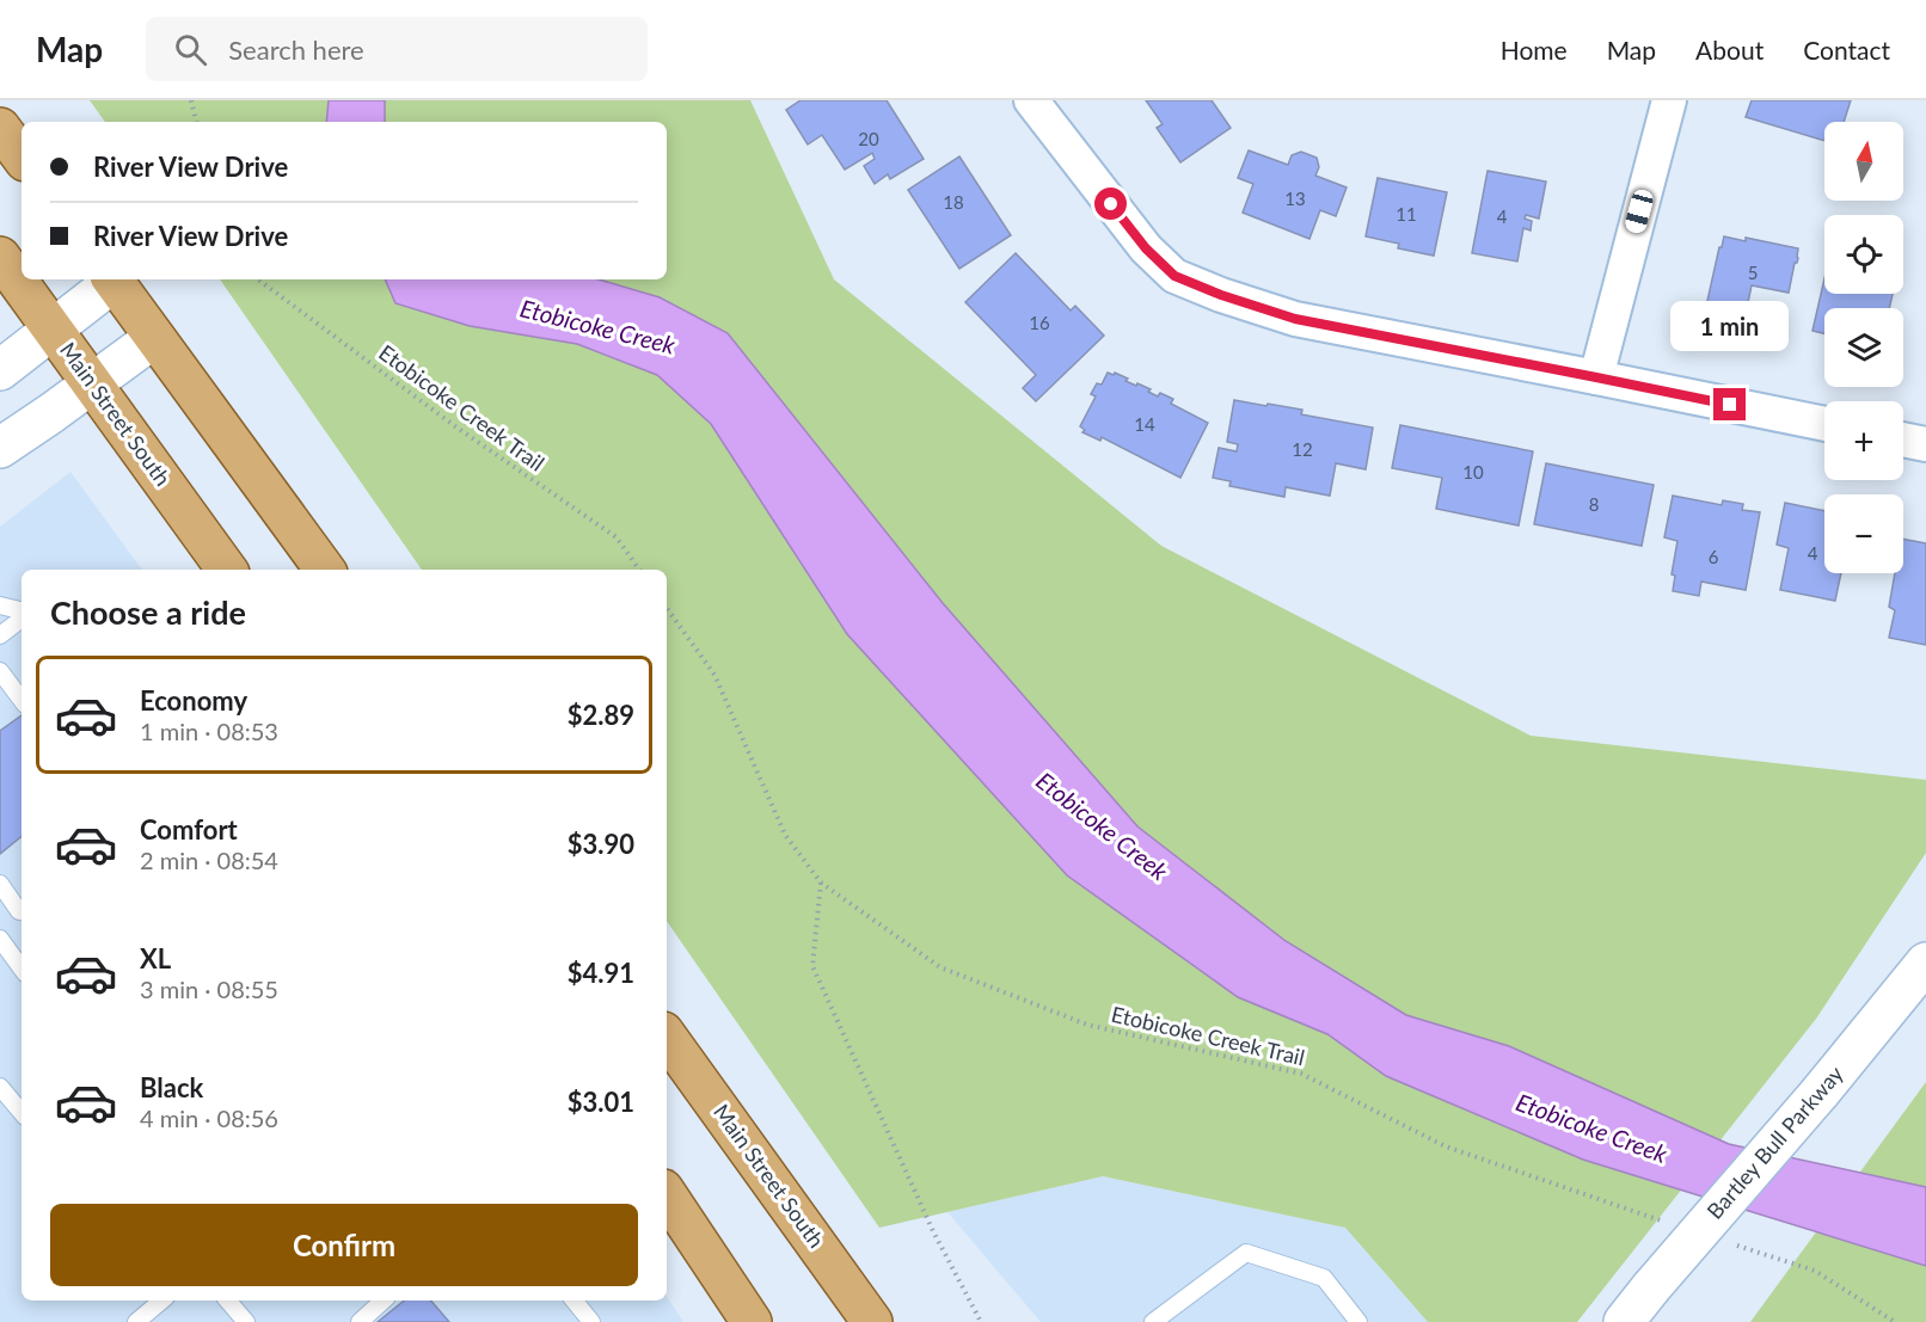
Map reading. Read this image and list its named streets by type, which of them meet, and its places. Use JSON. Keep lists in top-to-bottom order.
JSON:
{
  "streets": {
    "main road": ["Main Street South"],
    "street": ["Bartley Bull Parkway"],
    "path": ["Etobicoke Creek Trail"]
  },
  "water": ["Etobicoke Creek"],
  "house_numbers": [
    "20",
    "13",
    "18",
    "11",
    "4",
    "5",
    "16",
    "14",
    "12",
    "10",
    "8",
    "4",
    "6"
  ],
  "north": "top",
  "page": {
    "header": "Map",
    "search": "Search here",
    "nav": [
      "Home",
      "Map",
      "About",
      "Contact"
    ],
    "map_buttons": ["+", "−"],
    "banner": ["River View Drive", "River View Drive"],
    "bubble": "1 min",
    "heading": "Choose a ride",
    "list": [
      {
        "name": "Economy",
        "note": "1 min · 08:53",
        "value": "$2.89"
      },
      {
        "name": "Comfort",
        "note": "2 min · 08:54",
        "value": "$3.90"
      },
      {
        "name": "XL",
        "note": "3 min · 08:55",
        "value": "$4.91"
      },
      {
        "name": "Black",
        "note": "4 min · 08:56",
        "value": "$3.01"
      }
    ],
    "buttons": "Confirm"
  }
}
